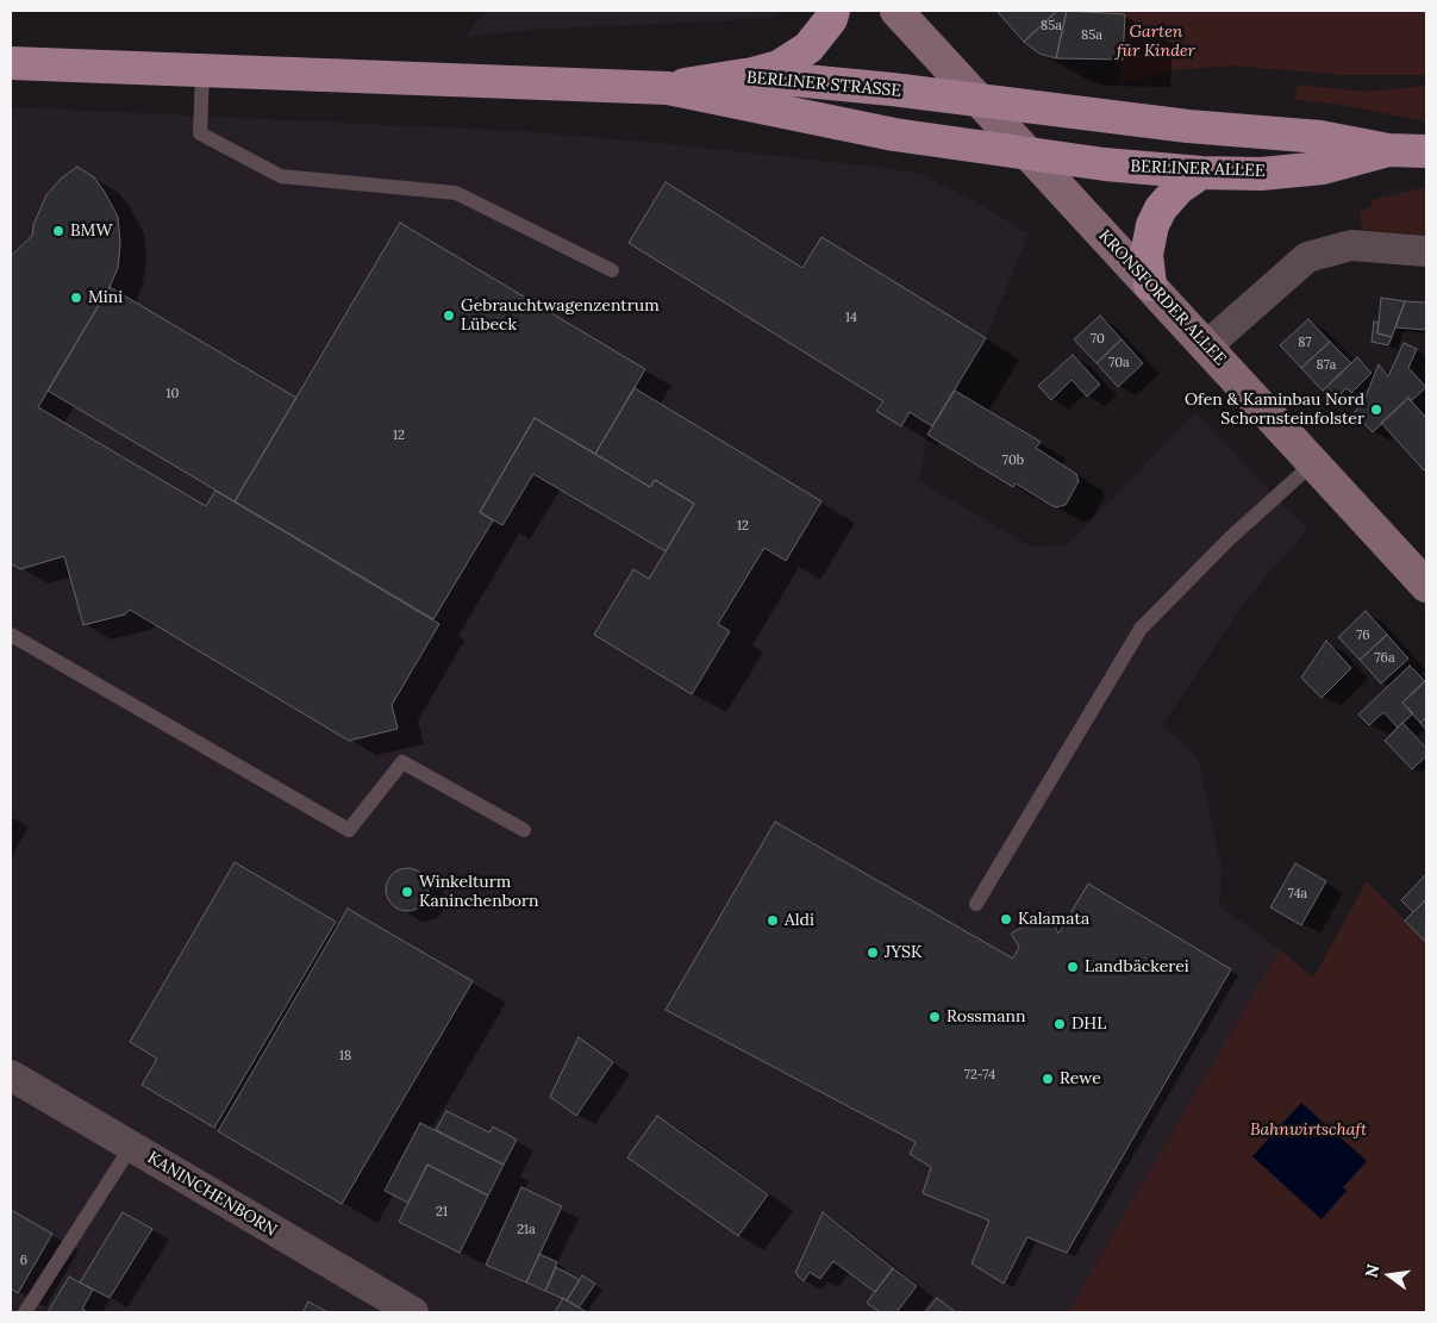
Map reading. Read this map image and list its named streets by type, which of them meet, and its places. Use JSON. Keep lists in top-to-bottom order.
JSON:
{
  "streets": {
    "main road": ["BERLINER STRASSE", "BERLINER ALLEE", "KRONSFORDER ALLEE"],
    "street": ["KANINCHENBORN"]
  },
  "crossings": [
    ["BERLINER STRASSE", "BERLINER ALLEE"],
    ["BERLINER STRASSE", "KRONSFORDER ALLEE"],
    ["BERLINER ALLEE", "KRONSFORDER ALLEE"]
  ],
  "parks": ["Garten für Kinder", "Bahnwirtschaft"],
  "places": [
    "BMW",
    "Mini",
    "Gebrauchtwagenzentrum Lübeck",
    "Ofen & Kaminbau Nord Schornsteinfolster",
    "Winkelturm Kaninchenborn",
    "Kalamata",
    "Aldi",
    "JYSK",
    "Landbäckerei",
    "Rossmann",
    "DHL",
    "Rewe"
  ],
  "house_numbers": [
    "85a",
    "85a",
    "14",
    "70",
    "87",
    "70a",
    "87a",
    "10",
    "12",
    "70b",
    "12",
    "76",
    "76a",
    "74a",
    "18",
    "72-74",
    "21",
    "21a",
    "6"
  ],
  "north": "left"
}
